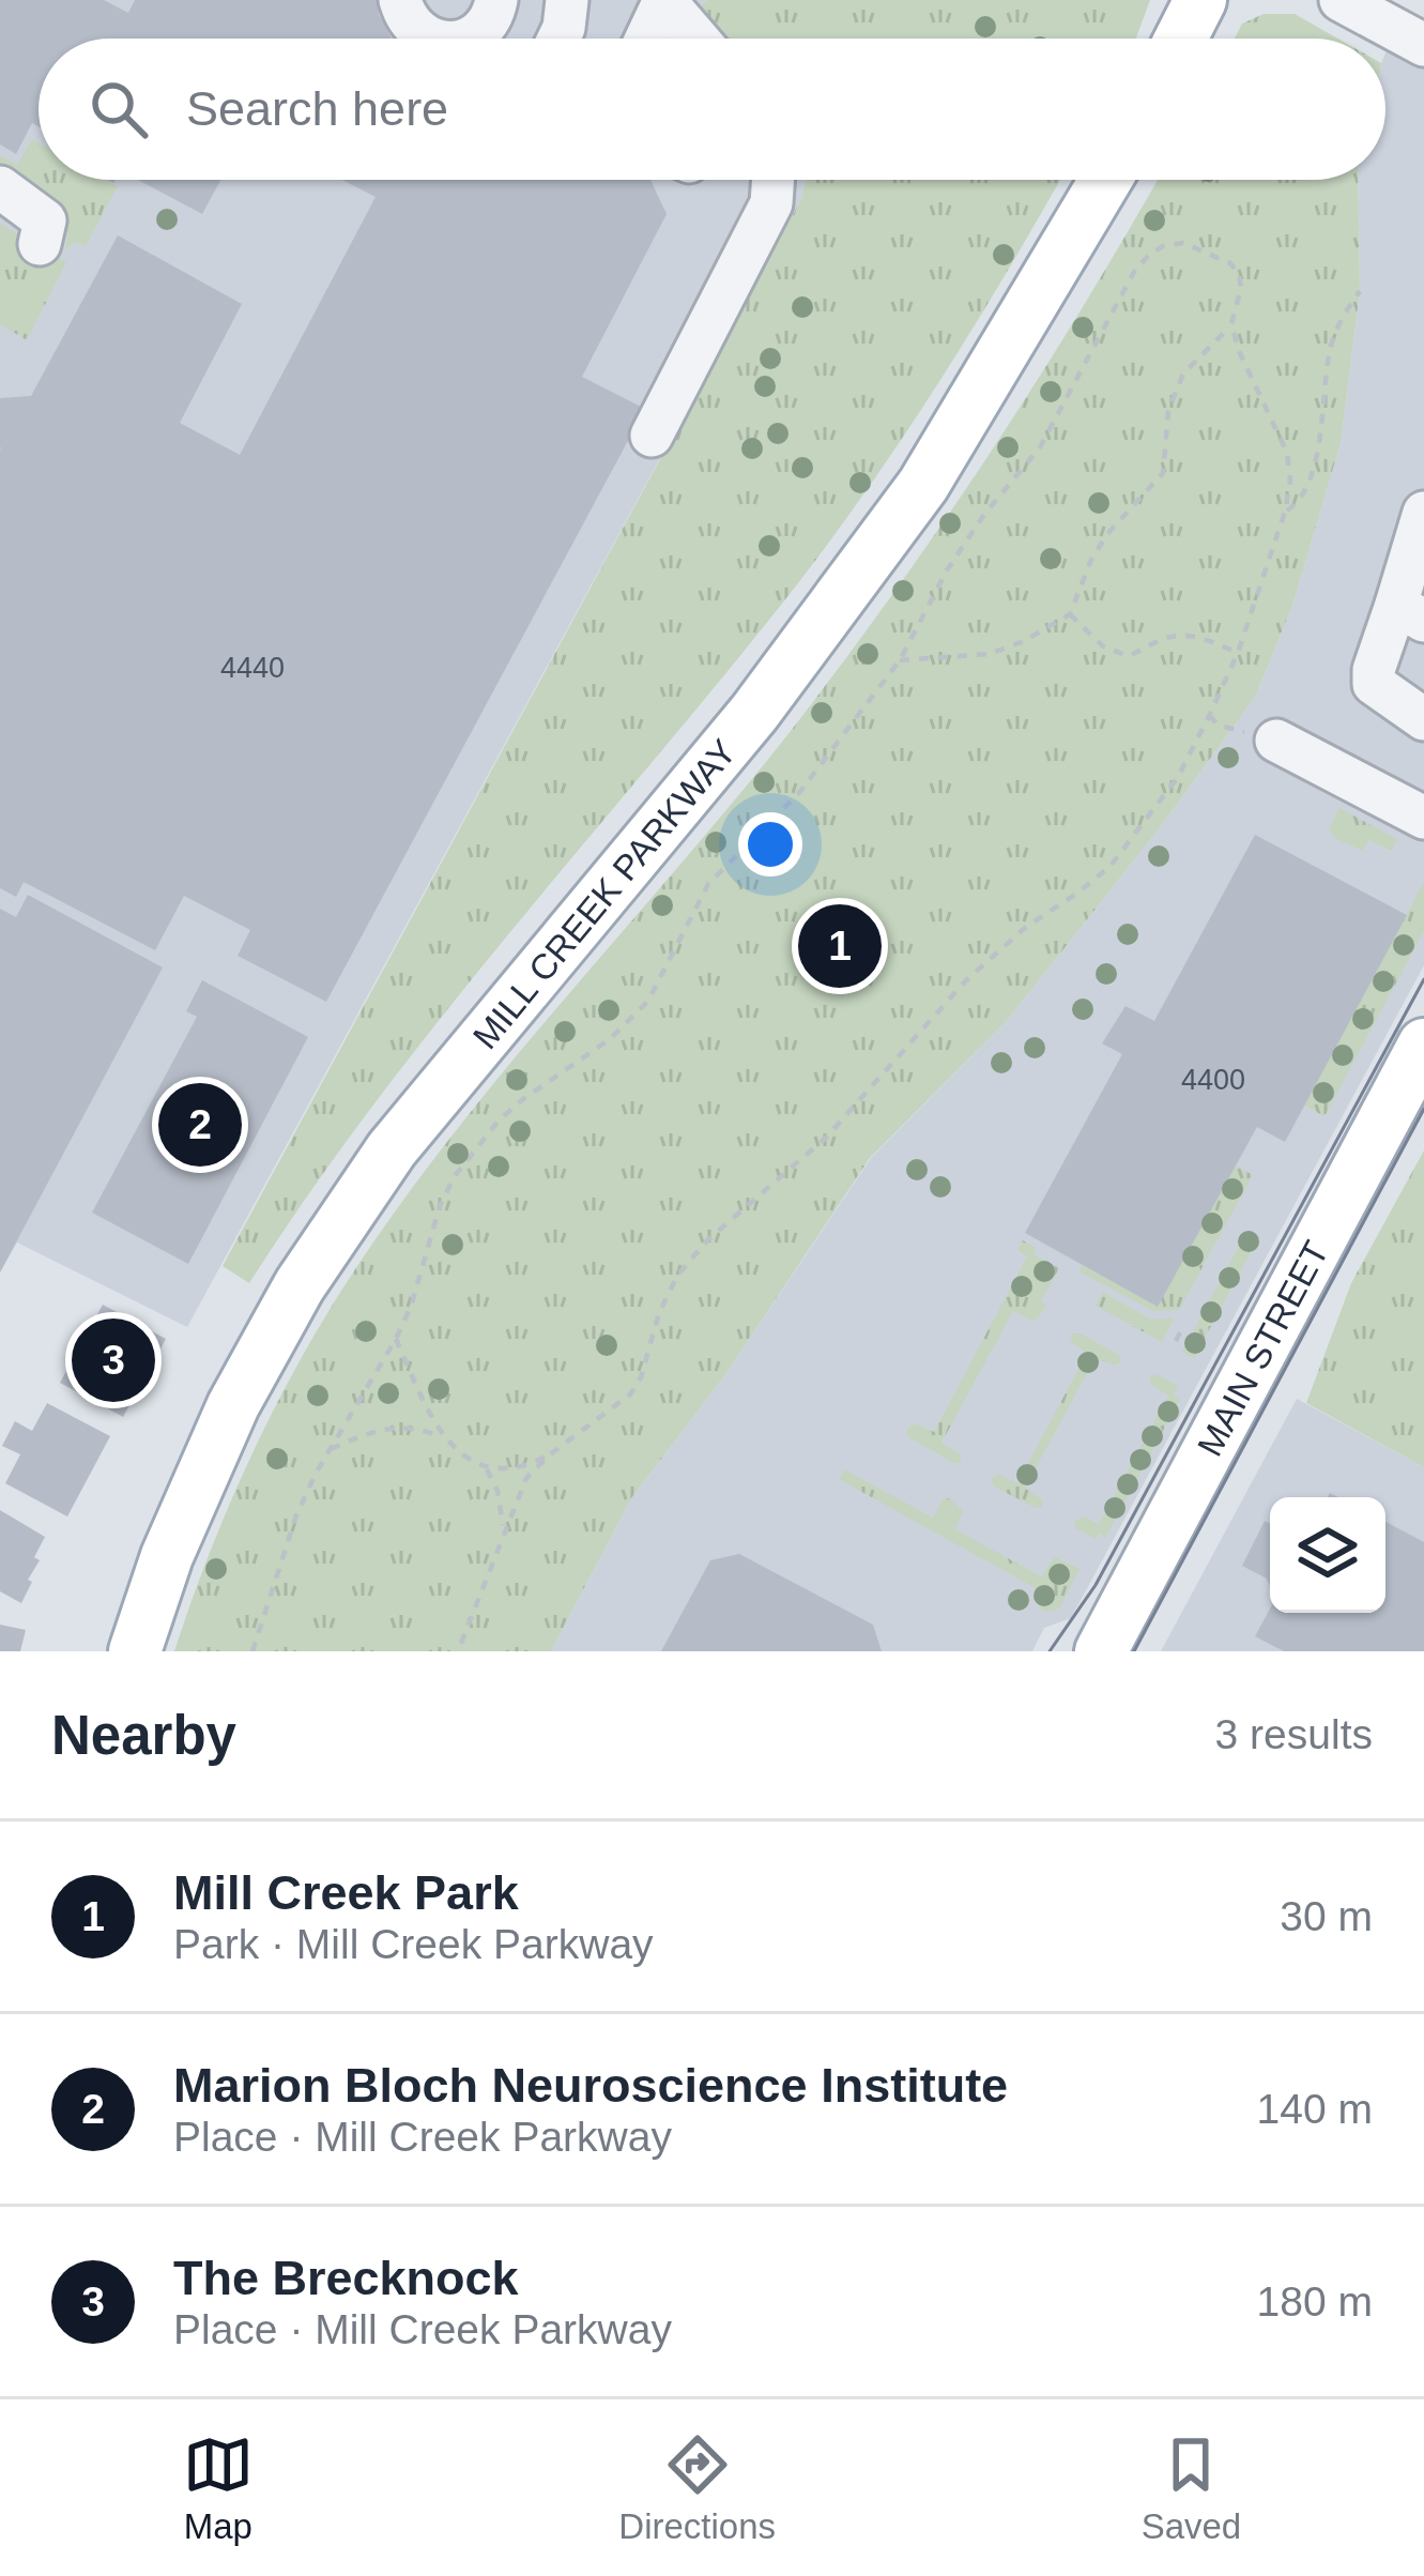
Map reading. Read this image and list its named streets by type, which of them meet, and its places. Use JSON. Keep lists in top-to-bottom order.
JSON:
{
  "streets": {
    "main road": ["MILL CREEK PARKWAY", "MAIN STREET"]
  },
  "house_numbers": ["4440", "4400"],
  "page": {
    "search": "Search here",
    "pins": ["1", "2", "3"],
    "heading": ["Nearby", "3 results"],
    "list": [
      {
        "mark": "1",
        "name": "Mill Creek Park",
        "note": "Park · Mill Creek Parkway",
        "value": "30 m"
      },
      {
        "mark": "2",
        "name": "Marion Bloch Neuroscience Institute",
        "note": "Place · Mill Creek Parkway",
        "value": "140 m"
      },
      {
        "mark": "3",
        "name": "The Brecknock",
        "note": "Place · Mill Creek Parkway",
        "value": "180 m"
      }
    ],
    "nav": ["Map", "Directions", "Saved"]
  }
}
